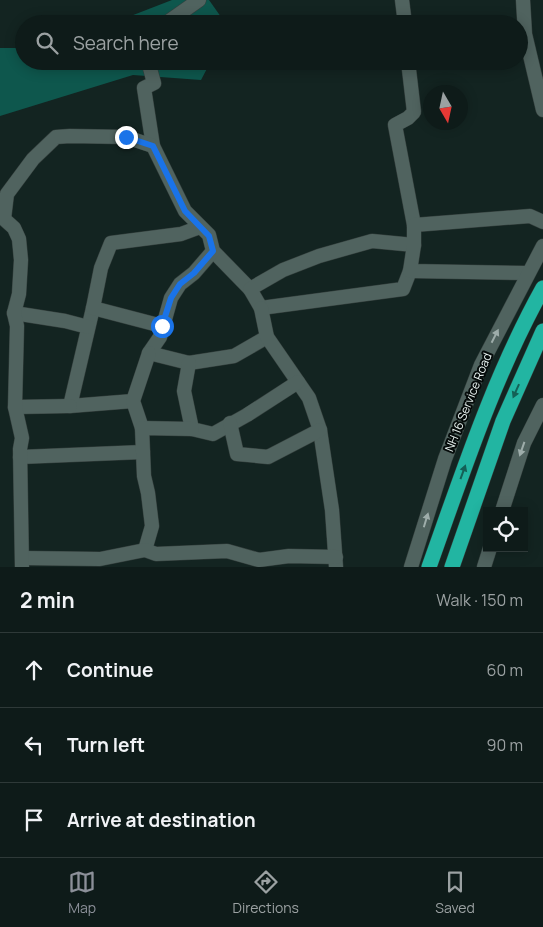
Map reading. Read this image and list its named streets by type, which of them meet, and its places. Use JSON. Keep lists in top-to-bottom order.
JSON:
{
  "streets": {
    "street": ["NH 16 Service Road"]
  },
  "north": "bottom",
  "page": {
    "search": "Search here",
    "heading": ["2 min", "Walk · 150 m"],
    "list": [
      ["Continue", "60 m"],
      ["Turn left", "90 m"],
      "Arrive at destination"
    ],
    "nav": ["Map", "Directions", "Saved"]
  }
}
